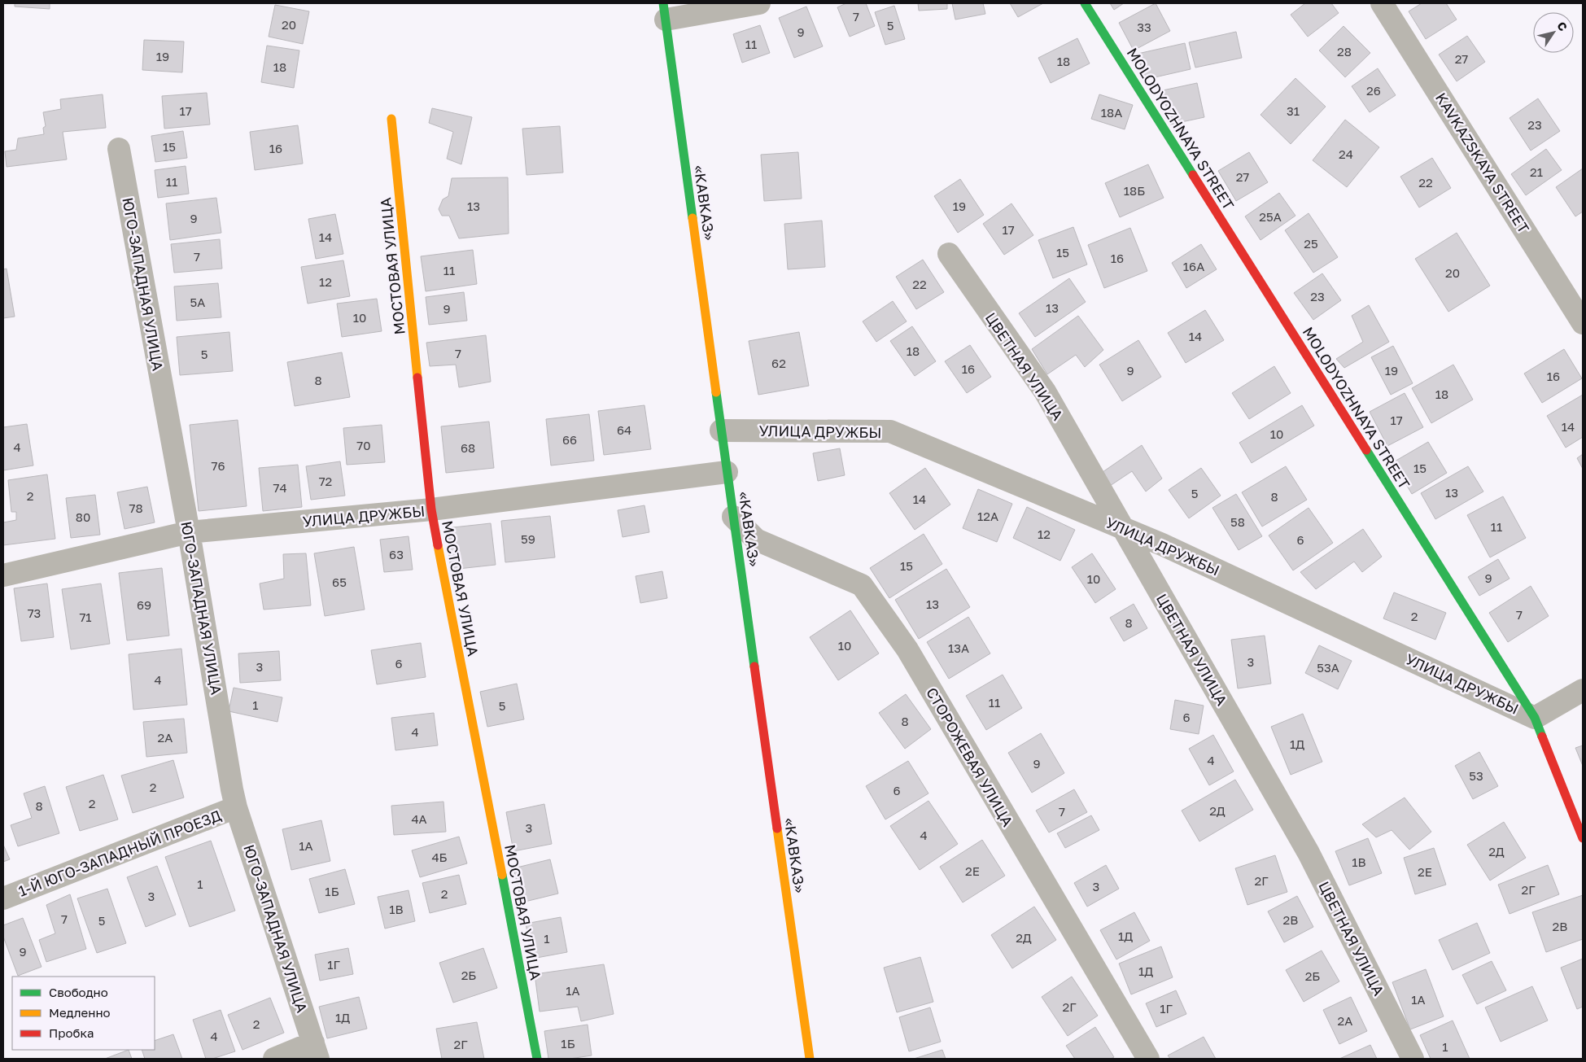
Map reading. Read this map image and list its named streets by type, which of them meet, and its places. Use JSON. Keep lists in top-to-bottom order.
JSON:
{
  "streets": {
    "main road": ["MOLODYOZHNAYA STREET", "«КАВКАЗ»", "МОСТОВАЯ УЛИЦА"],
    "street": [
      "KAVKAZSKAYA STREET",
      "ЮГО-ЗАПАДНАЯ УЛИЦА",
      "ЦВЕТНАЯ УЛИЦА",
      "УЛИЦА ДРУЖБЫ",
      "СТОРОЖЕВАЯ УЛИЦА",
      "1-Й ЮГО-ЗАПАДНЫЙ ПРОЕЗД"
    ]
  },
  "crossings": [
    ["MOLODYOZHNAYA STREET", "УЛИЦА ДРУЖБЫ"],
    ["«КАВКАЗ»", "УЛИЦА ДРУЖБЫ"],
    ["«КАВКАЗ»", "СТОРОЖЕВАЯ УЛИЦА"],
    ["МОСТОВАЯ УЛИЦА", "УЛИЦА ДРУЖБЫ"],
    ["ЮГО-ЗАПАДНАЯ УЛИЦА", "УЛИЦА ДРУЖБЫ"],
    ["ЮГО-ЗАПАДНАЯ УЛИЦА", "1-Й ЮГО-ЗАПАДНЫЙ ПРОЕЗД"],
    ["ЦВЕТНАЯ УЛИЦА", "УЛИЦА ДРУЖБЫ"]
  ],
  "house_numbers": [
    "7",
    "20",
    "5",
    "33",
    "9",
    "11",
    "28",
    "19",
    "27",
    "18",
    "18",
    "26",
    "17",
    "31",
    "18А",
    "23",
    "15",
    "16",
    "24",
    "21",
    "27",
    "11",
    "22",
    "18Б",
    "13",
    "19",
    "25А",
    "9",
    "17",
    "14",
    "25",
    "15",
    "7",
    "16",
    "16А",
    "11",
    "20",
    "12",
    "22",
    "23",
    "5А",
    "13",
    "9",
    "10",
    "14",
    "18",
    "7",
    "5",
    "62",
    "16",
    "9",
    "19",
    "16",
    "8",
    "18",
    "17",
    "14",
    "64",
    "10",
    "66",
    "70",
    "4",
    "68",
    "76",
    "15",
    "72",
    "74",
    "13",
    "5",
    "2",
    "8",
    "14",
    "78",
    "12А",
    "80",
    "58",
    "11",
    "12",
    "59",
    "6",
    "63",
    "15",
    "9",
    "10",
    "65",
    "13",
    "69",
    "73",
    "7",
    "2",
    "71",
    "8",
    "10",
    "13А",
    "3",
    "6",
    "3",
    "53А",
    "4",
    "11",
    "1",
    "5",
    "6",
    "8",
    "4",
    "2А",
    "1Д",
    "4",
    "9",
    "53",
    "2",
    "6",
    "2",
    "8",
    "2Д",
    "7",
    "4А",
    "3",
    "4",
    "1А",
    "2Д",
    "4Б",
    "1В",
    "2Е",
    "2Е",
    "2Г",
    "1",
    "3",
    "2Г",
    "1Б",
    "2",
    "3",
    "1В",
    "7",
    "2В",
    "5",
    "2В",
    "1Д",
    "2Д",
    "1",
    "9",
    "1Г",
    "1Д",
    "2Б",
    "2Б",
    "1А",
    "1А",
    "2Г",
    "1Г",
    "1Д",
    "2А",
    "2",
    "4",
    "1Б",
    "2Г",
    "1"
  ],
  "legend": ["Свободно", "Медленно", "Пробка"],
  "north": "top right"
}
